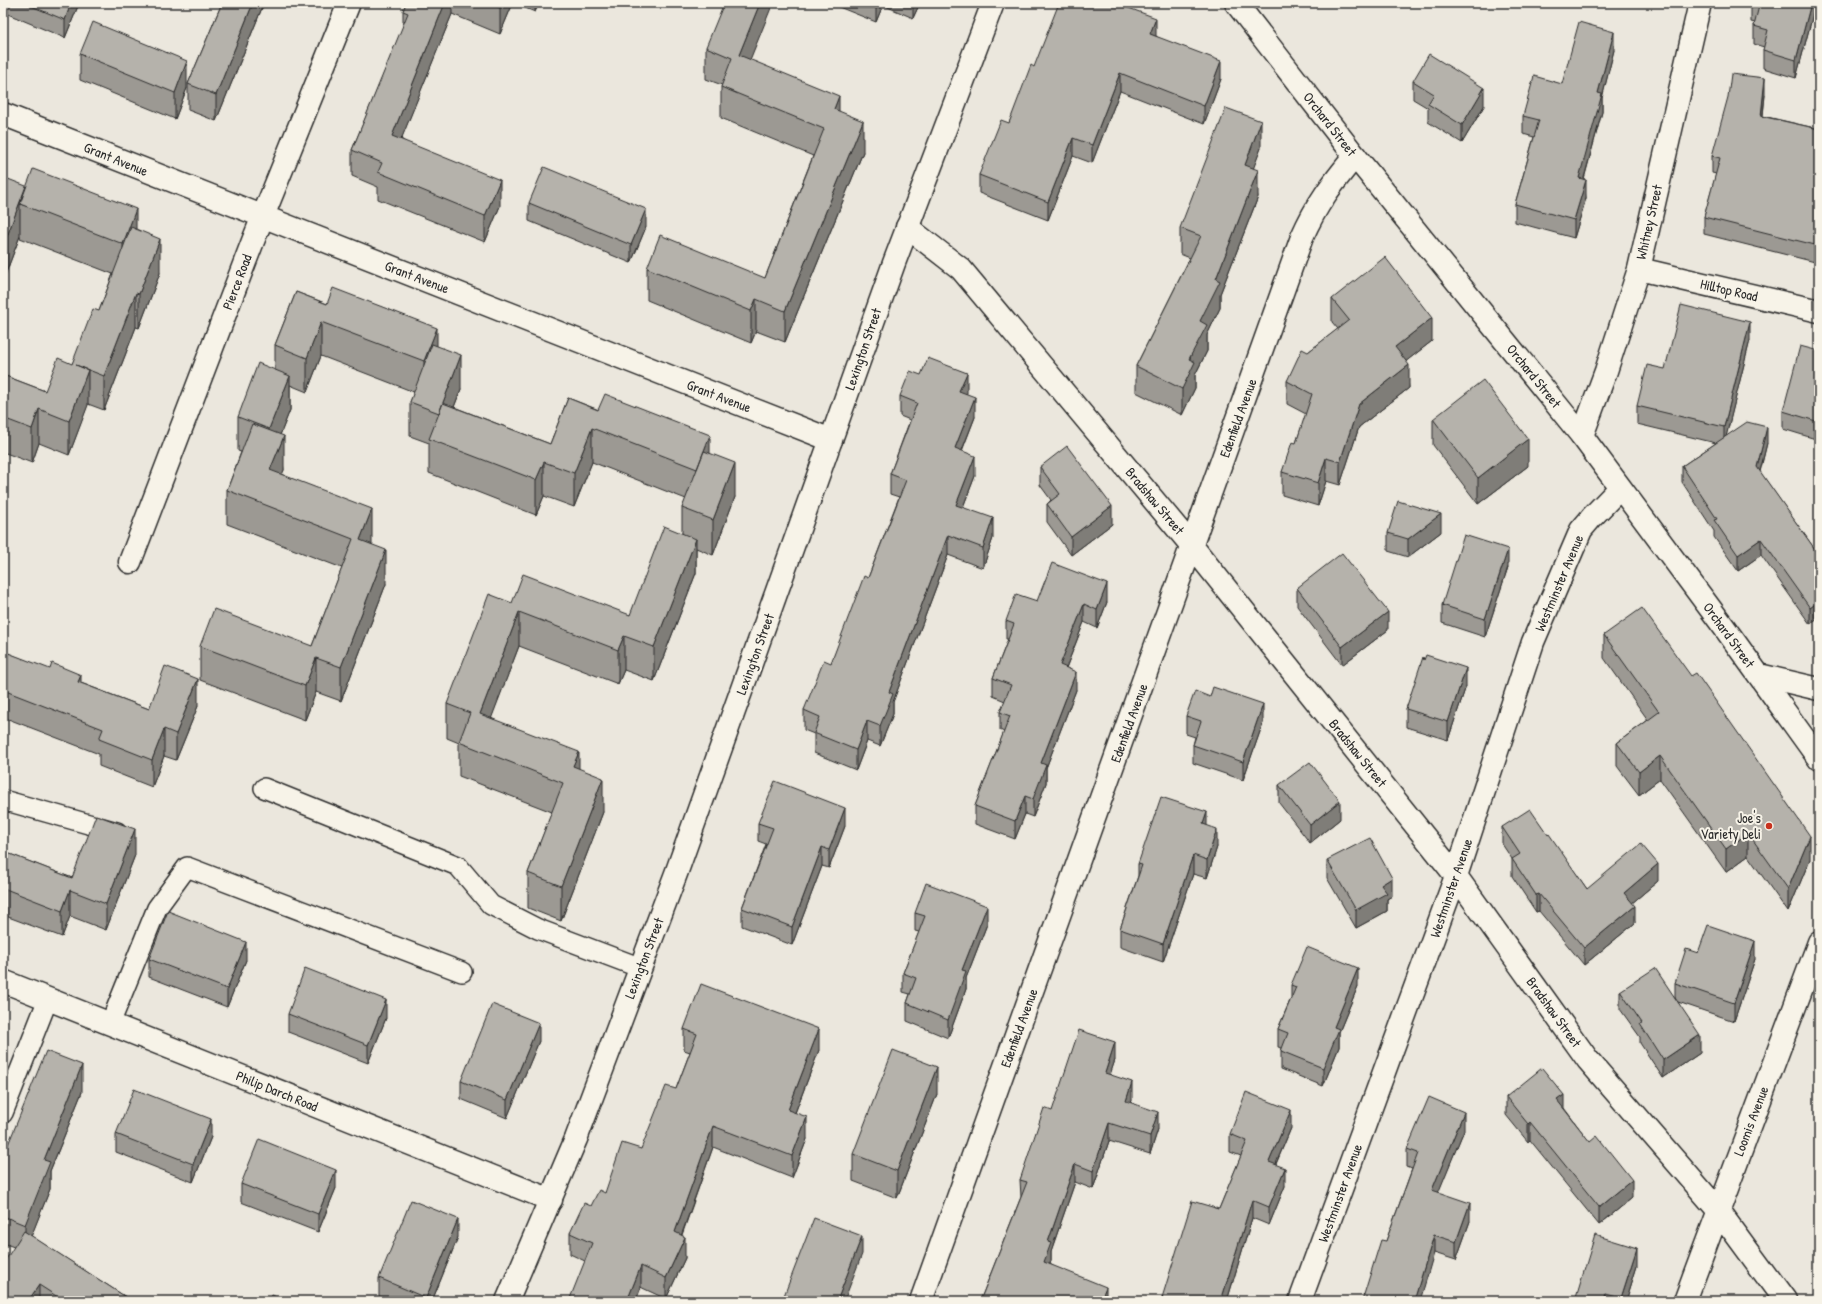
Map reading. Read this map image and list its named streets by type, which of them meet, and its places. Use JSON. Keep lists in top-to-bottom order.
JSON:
{
  "streets": {
    "street": [
      "Orchard Street",
      "Grant Avenue",
      "Whitney Street",
      "Pierce Road",
      "Hilltop Road",
      "Lexington Street",
      "Edenfield Avenue",
      "Bradshaw Street",
      "Westminster Avenue",
      "Philip Darch Road",
      "Loomis Avenue"
    ]
  },
  "crossings": [
    ["Orchard Street", "Whitney Street"],
    ["Orchard Street", "Edenfield Avenue"],
    ["Orchard Street", "Westminster Avenue"],
    ["Grant Avenue", "Pierce Road"],
    ["Grant Avenue", "Lexington Street"],
    ["Whitney Street", "Hilltop Road"],
    ["Lexington Street", "Bradshaw Street"],
    ["Lexington Street", "Philip Darch Road"],
    ["Edenfield Avenue", "Bradshaw Street"],
    ["Bradshaw Street", "Westminster Avenue"],
    ["Bradshaw Street", "Loomis Avenue"]
  ],
  "places": ["Joe's Variety Deli"]
}
